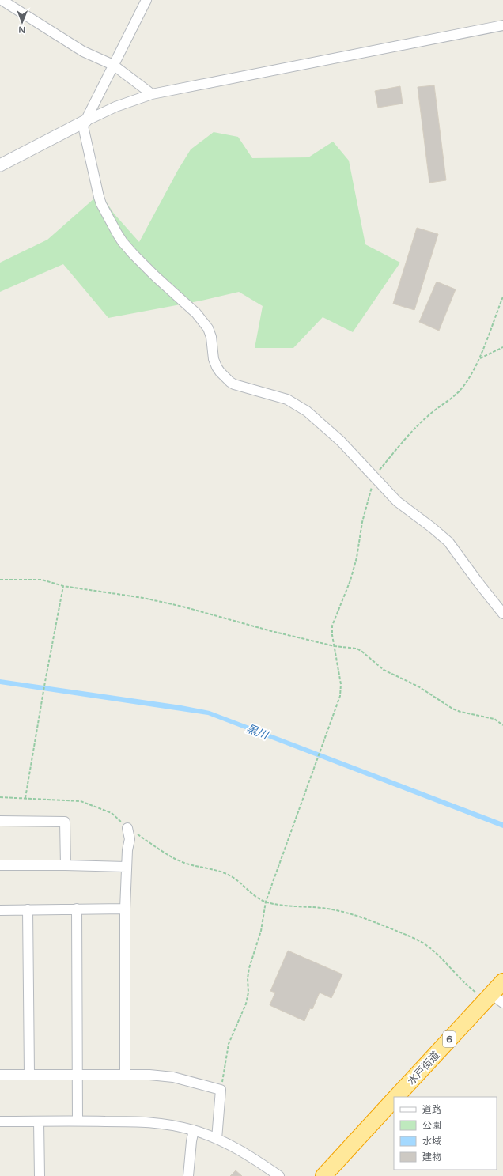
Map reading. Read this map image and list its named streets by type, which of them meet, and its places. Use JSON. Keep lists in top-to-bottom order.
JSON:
{
  "streets": {
    "highway": ["6", "水戸街道"]
  },
  "water": ["黒川"],
  "legend": [
    "道路",
    "公園",
    "水域",
    "建物"
  ],
  "north": "bottom"
}
